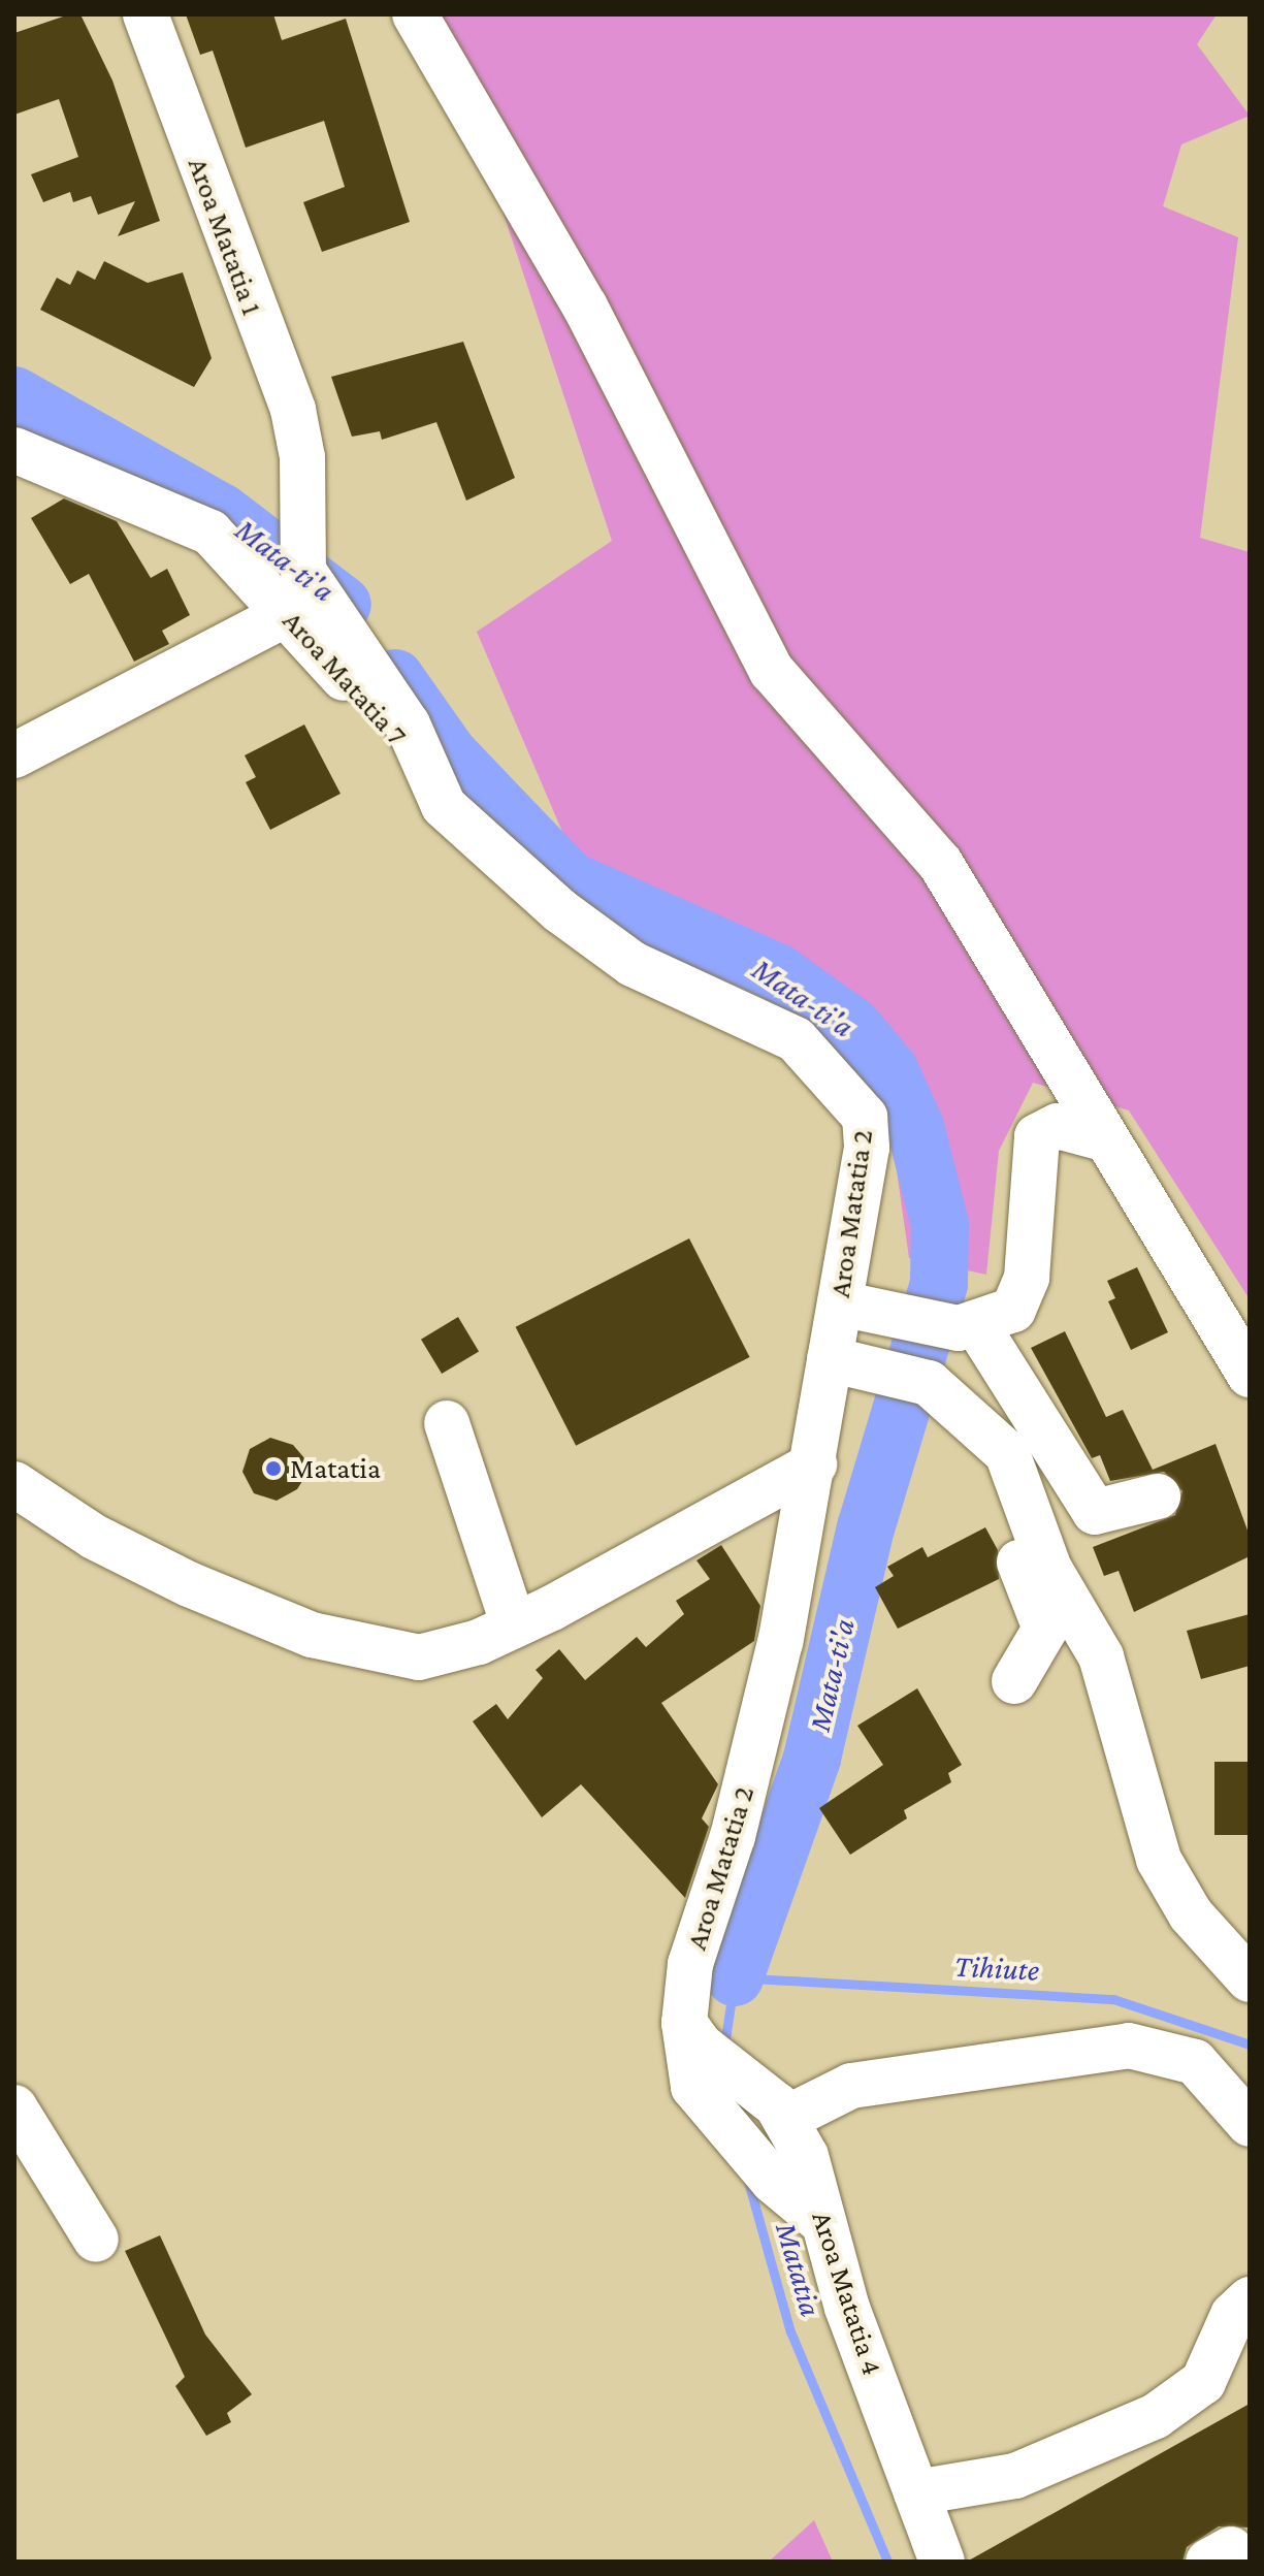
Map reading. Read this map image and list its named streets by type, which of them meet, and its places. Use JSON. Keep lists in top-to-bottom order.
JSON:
{
  "streets": {
    "street": [
      "Aroa Matatia 1",
      "Aroa Matatia 7",
      "Aroa Matatia 2",
      "Aroa Matatia 4"
    ]
  },
  "crossings": [
    ["Aroa Matatia 1", "Aroa Matatia 2"],
    ["Aroa Matatia 7", "Aroa Matatia 2"],
    ["Aroa Matatia 2", "Aroa Matatia 4"]
  ],
  "water": ["Mata-ti'a", "Tihiute", "Matatia"],
  "places": ["Matatia"]
}
